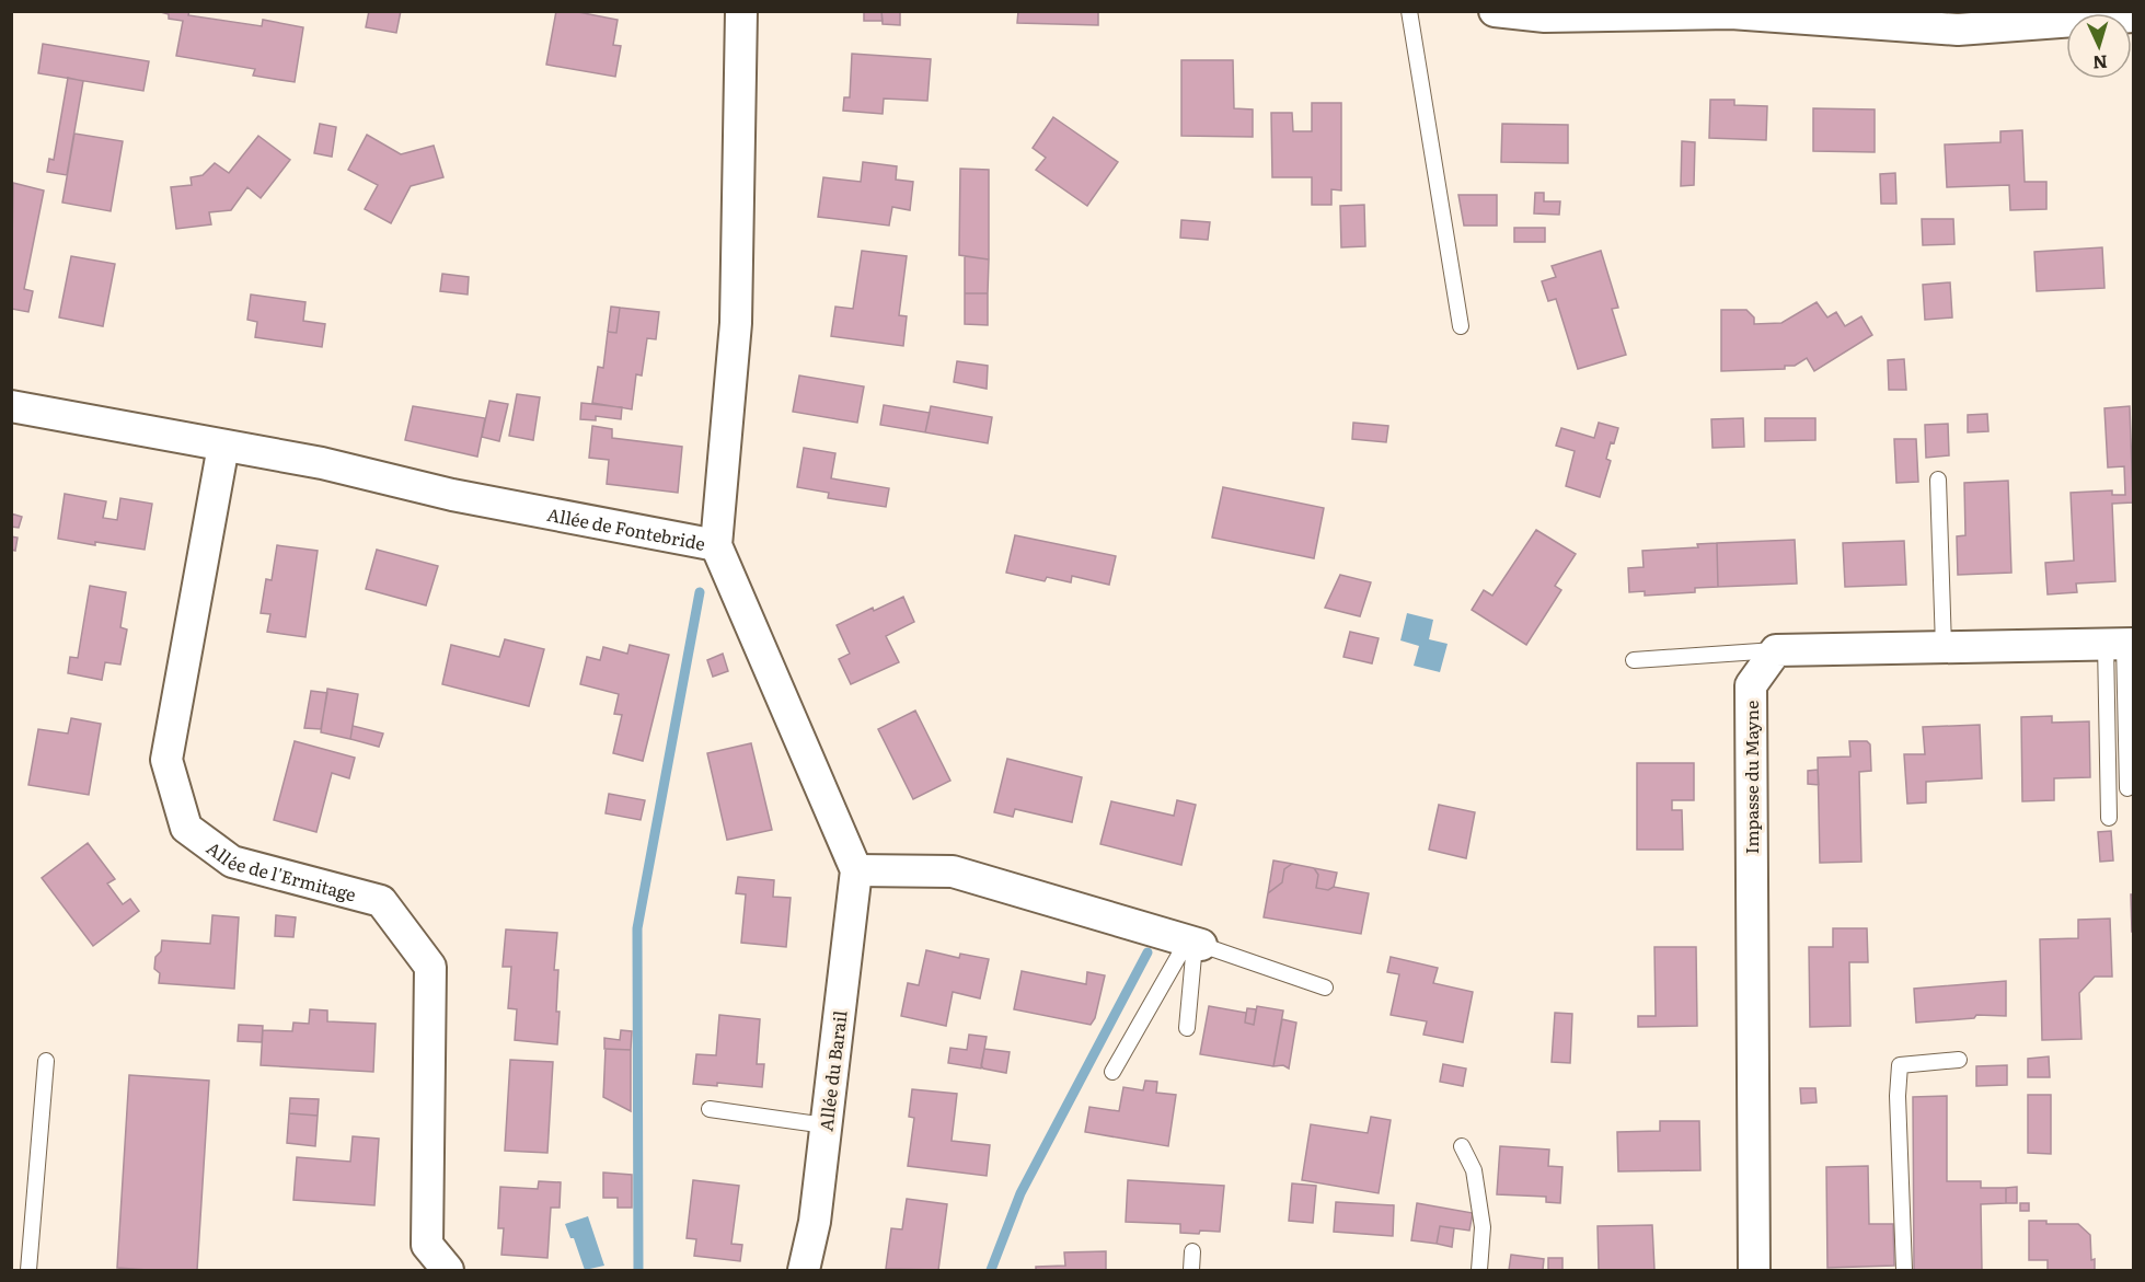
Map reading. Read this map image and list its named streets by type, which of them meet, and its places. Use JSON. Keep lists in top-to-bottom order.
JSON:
{
  "streets": {
    "street": [
      "Allée de Fontebride",
      "Impasse du Mayne",
      "Allée de l'Ermitage",
      "Allée du Barail"
    ]
  },
  "crossings": [
    ["Allée de Fontebride", "Allée de l'Ermitage"]
  ],
  "north": "bottom"
}
